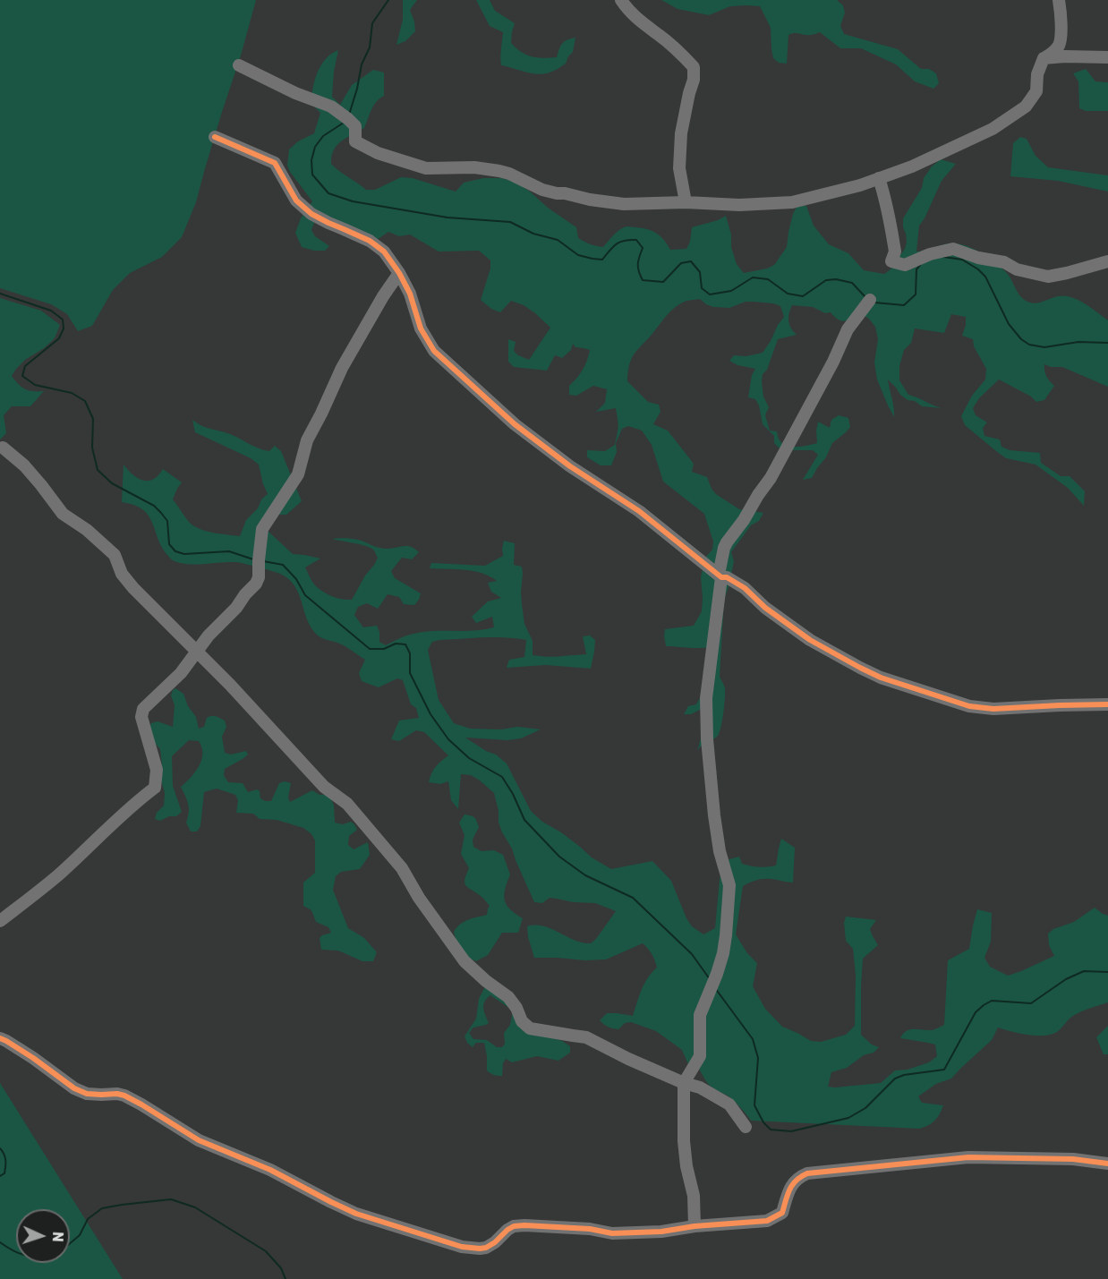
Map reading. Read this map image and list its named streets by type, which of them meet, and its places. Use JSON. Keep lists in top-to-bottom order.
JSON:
{
  "north": "right"
}
